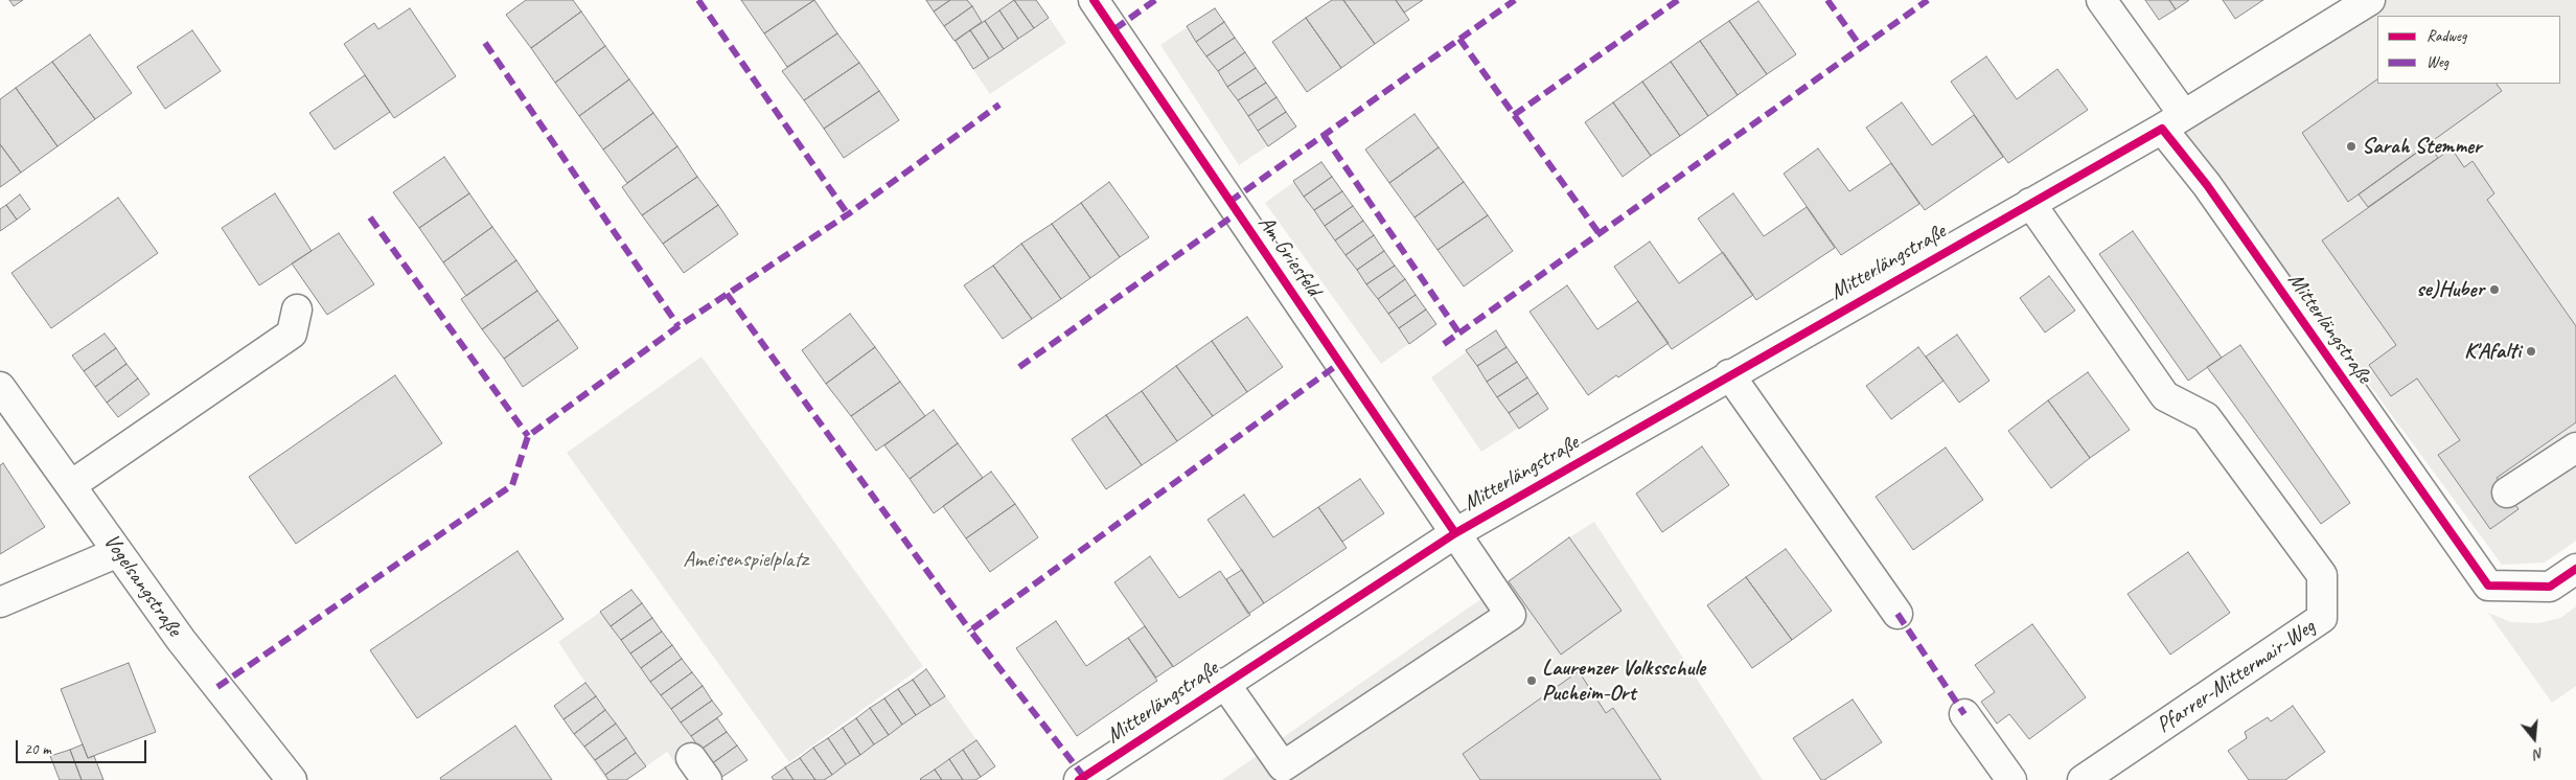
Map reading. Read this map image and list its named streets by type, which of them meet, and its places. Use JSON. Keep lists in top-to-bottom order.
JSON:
{
  "streets": {
    "street": [
      "Am Griesfeld",
      "Mitterlängstraße",
      "Vogelsangstraße",
      "Pfarrer-Mittermair-Weg"
    ]
  },
  "crossings": [
    ["Am Griesfeld", "Mitterlängstraße"],
    ["Mitterlängstraße", "Pfarrer-Mittermair-Weg"]
  ],
  "parks": ["Ameisenspielplatz"],
  "places": [
    "Sarah Stemmer",
    "se)Huber",
    "K'Afalti",
    "Laurenzer Volksschule Pucheim-Ort"
  ],
  "legend": ["Radweg", "Weg"],
  "scale_bar": "20 m",
  "north": "bottom"
}
